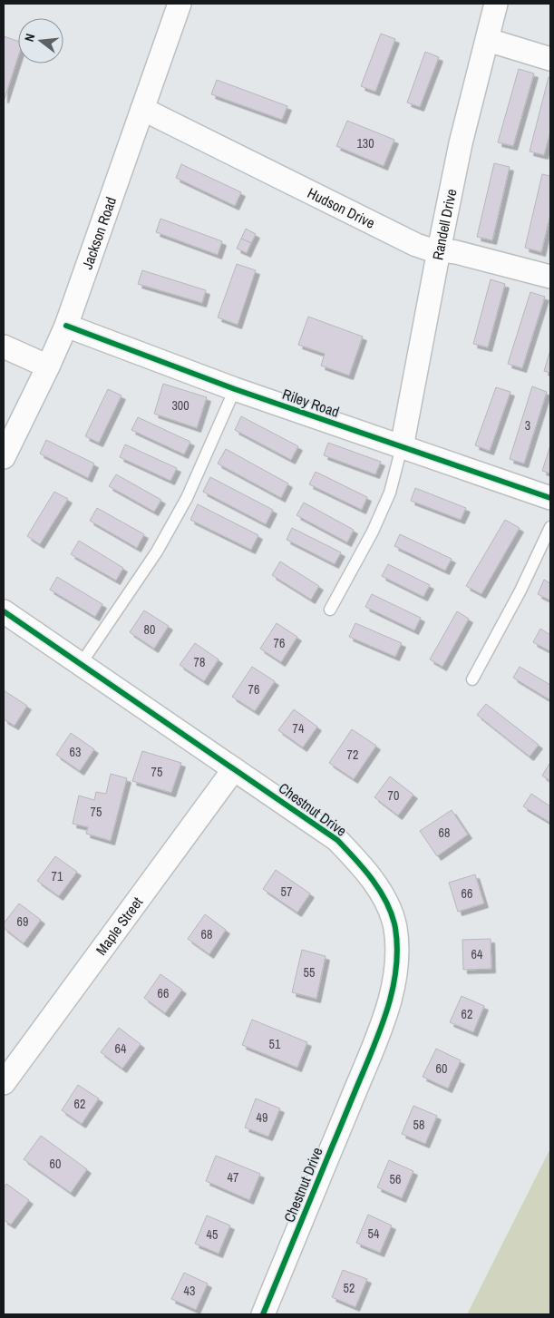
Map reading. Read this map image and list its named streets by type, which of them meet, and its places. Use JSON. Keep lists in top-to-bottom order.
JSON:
{
  "streets": {
    "street": [
      "Hudson Drive",
      "Randell Drive",
      "Jackson Road",
      "Riley Road",
      "Chestnut Drive",
      "Maple Street"
    ]
  },
  "crossings": [
    ["Hudson Drive", "Randell Drive"],
    ["Hudson Drive", "Jackson Road"],
    ["Randell Drive", "Riley Road"],
    ["Jackson Road", "Riley Road"],
    ["Chestnut Drive", "Maple Street"]
  ],
  "house_numbers": [
    "130",
    "300",
    "3",
    "80",
    "76",
    "78",
    "76",
    "74",
    "63",
    "72",
    "75",
    "70",
    "75",
    "68",
    "71",
    "57",
    "66",
    "69",
    "68",
    "64",
    "55",
    "66",
    "62",
    "51",
    "64",
    "60",
    "62",
    "49",
    "58",
    "60",
    "47",
    "56",
    "54",
    "45",
    "52",
    "43"
  ],
  "north": "left"
}
